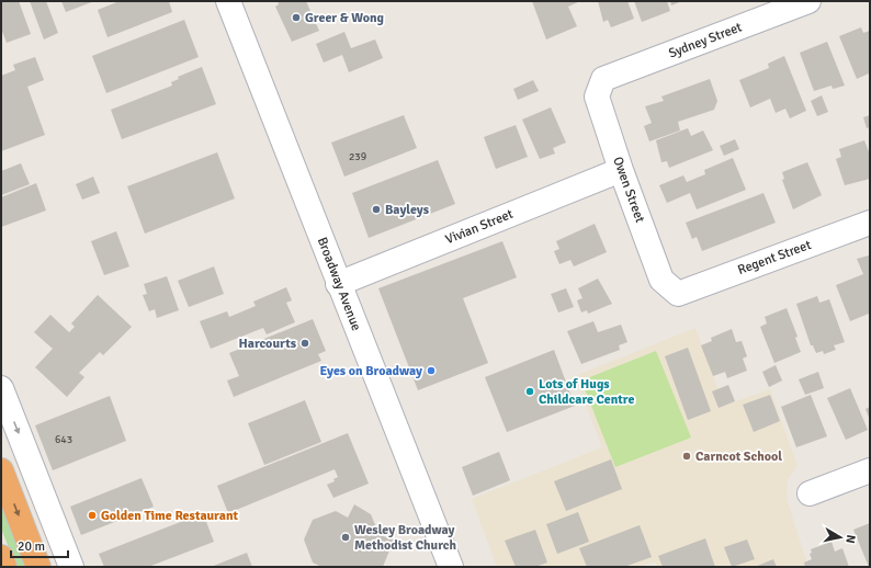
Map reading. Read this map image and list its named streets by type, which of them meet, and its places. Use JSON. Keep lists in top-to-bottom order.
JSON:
{
  "streets": {
    "street": [
      "Sydney Street",
      "Owen Street",
      "Vivian Street",
      "Regent Street",
      "Broadway Avenue"
    ]
  },
  "crossings": [
    ["Sydney Street", "Owen Street"],
    ["Owen Street", "Vivian Street"],
    ["Owen Street", "Regent Street"],
    ["Vivian Street", "Broadway Avenue"]
  ],
  "places": [
    "Greer & Wong",
    "Bayleys",
    "Harcourts",
    "Eyes on Broadway",
    "Lots of Hugs Childcare Centre",
    "Carncot School",
    "Golden Time Restaurant",
    "Wesley Broadway Methodist Church"
  ],
  "house_numbers": ["239", "643"],
  "scale_bar": "20 m",
  "north": "right"
}
